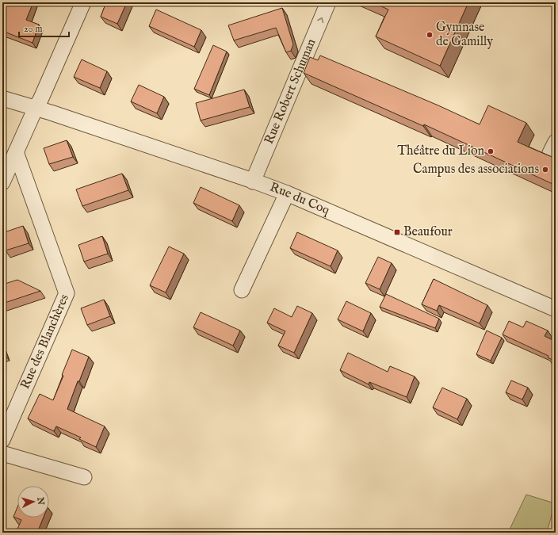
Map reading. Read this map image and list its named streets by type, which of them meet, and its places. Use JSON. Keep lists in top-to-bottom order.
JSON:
{
  "streets": {
    "street": ["Rue Robert Schuman", "Rue du Coq", "Rue des Blanchères"]
  },
  "crossings": [
    ["Rue Robert Schuman", "Rue du Coq"]
  ],
  "one_way": ["Rue Robert Schuman"],
  "places": {
    "other": ["Gymnase de Gamilly", "Théâtre du Lion", "Campus des associations"],
    "transit": ["Beaufour"]
  },
  "scale_bar": "20 m",
  "north": "right"
}
